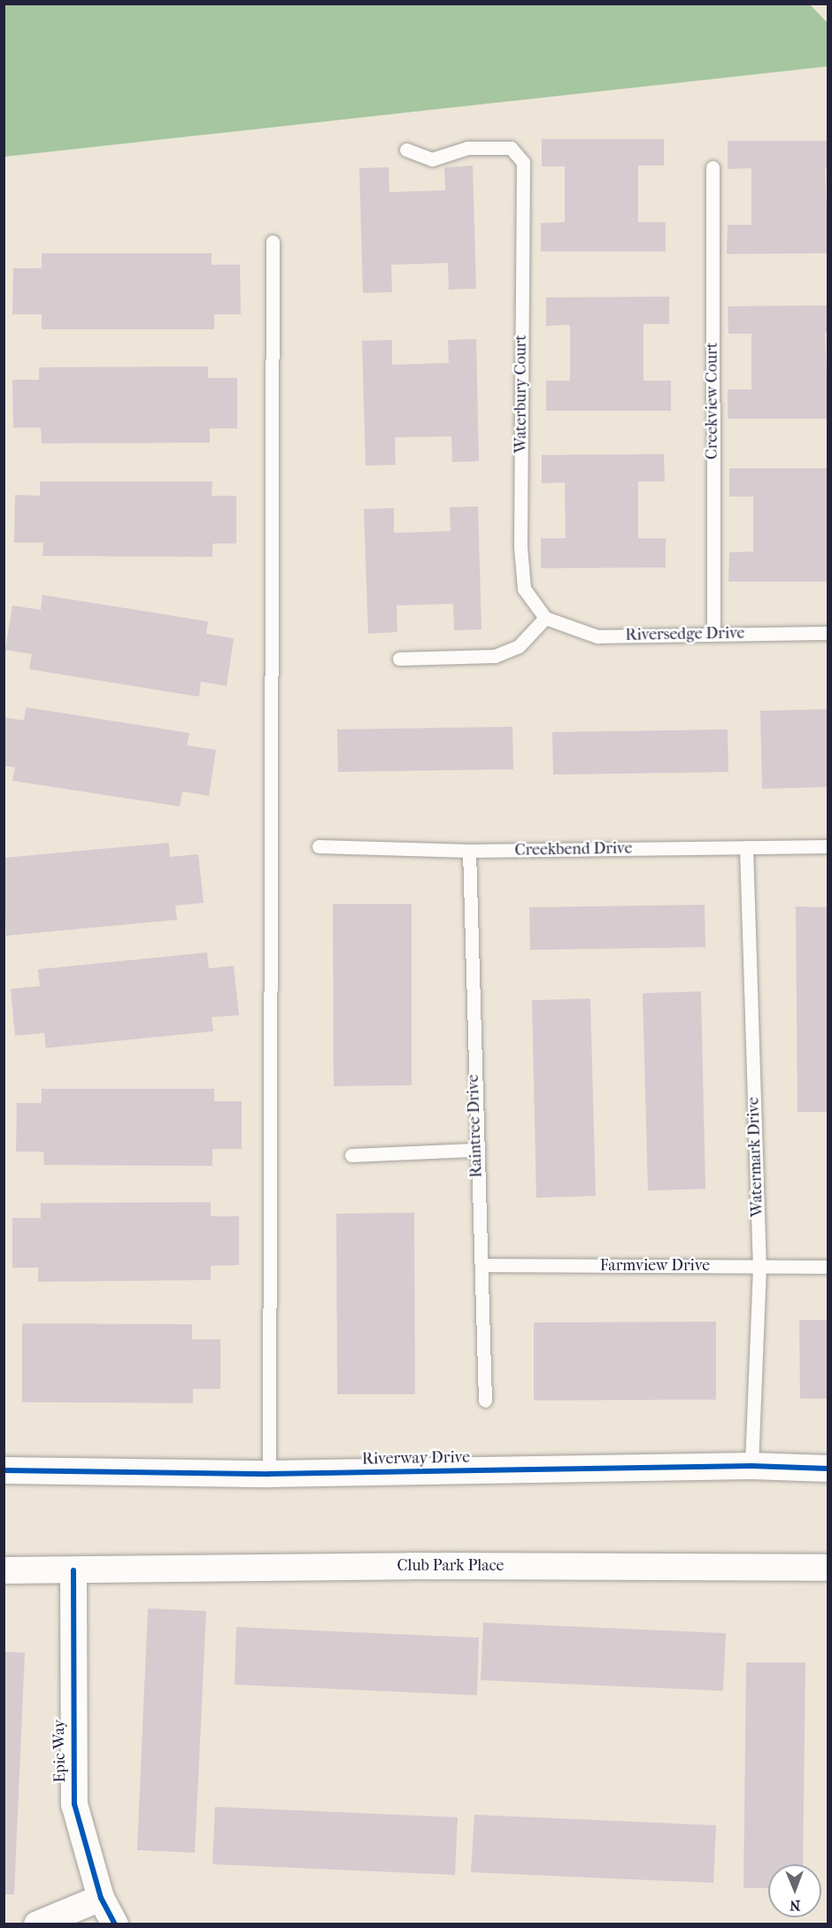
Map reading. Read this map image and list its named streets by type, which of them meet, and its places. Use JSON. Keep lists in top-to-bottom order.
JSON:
{
  "streets": {
    "street": ["Riverway Drive", "Club Park Place", "Epic Way"],
    "lane": [
      "Waterbury Court",
      "Creekview Court",
      "Riversedge Drive",
      "Creekbend Drive",
      "Raintree Drive",
      "Watermark Drive",
      "Farmview Drive"
    ]
  },
  "crossings": [
    ["Waterbury Court", "Riversedge Drive"],
    ["Creekview Court", "Riversedge Drive"],
    ["Creekbend Drive", "Raintree Drive"],
    ["Creekbend Drive", "Watermark Drive"],
    ["Raintree Drive", "Farmview Drive"],
    ["Watermark Drive", "Farmview Drive"],
    ["Watermark Drive", "Riverway Drive"],
    ["Club Park Place", "Epic Way"]
  ],
  "north": "bottom"
}
